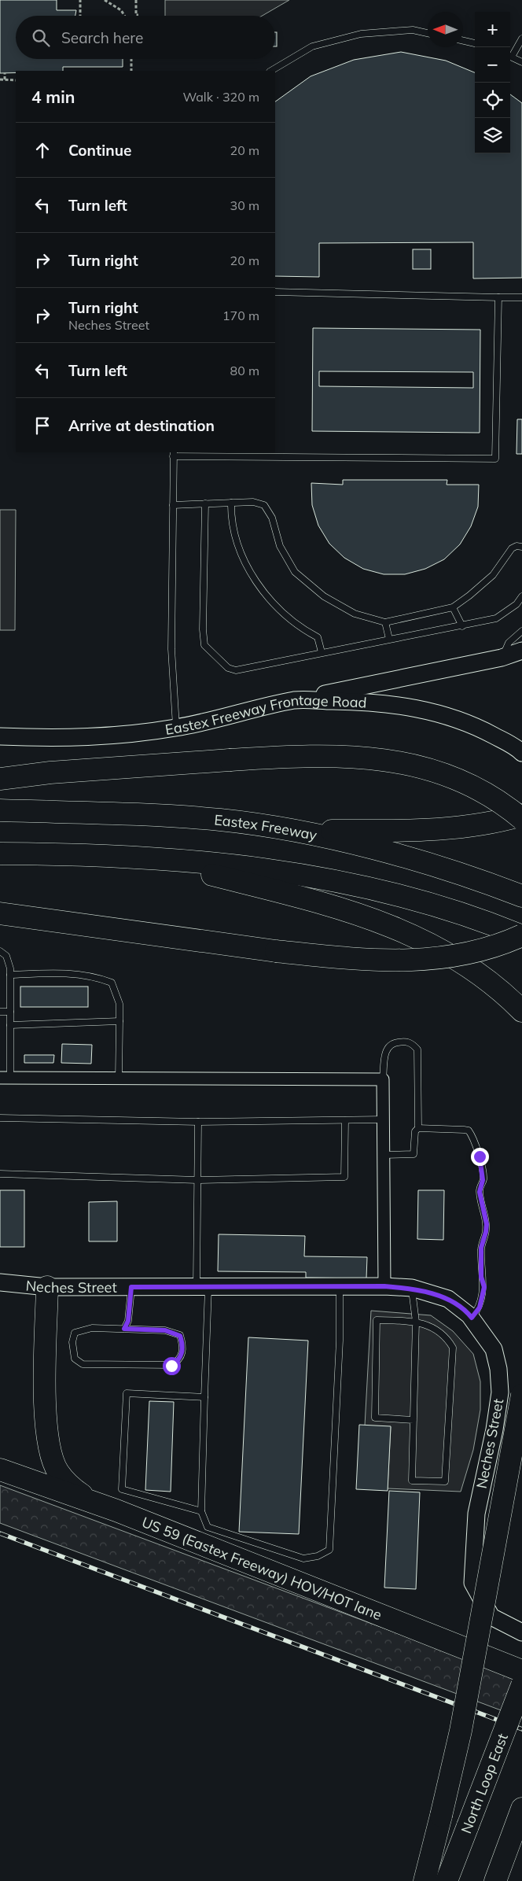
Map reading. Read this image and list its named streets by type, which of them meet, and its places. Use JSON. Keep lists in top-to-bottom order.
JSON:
{
  "streets": {
    "highway": ["Eastex Freeway", "US 59 (Eastex Freeway) HOV/HOT lane", "North Loop East"],
    "main road": ["Eastex Freeway Frontage Road", "Neches Street"]
  },
  "north": "left",
  "page": {
    "map_buttons": ["+", "−"],
    "search": "Search here",
    "heading": ["4 min", "Walk · 320 m"],
    "list": [
      ["Continue", "20 m"],
      ["Turn left", "30 m"],
      ["Turn right", "20 m"],
      ["Turn right", "Neches Street", "170 m"],
      ["Turn left", "80 m"],
      "Arrive at destination"
    ]
  }
}
